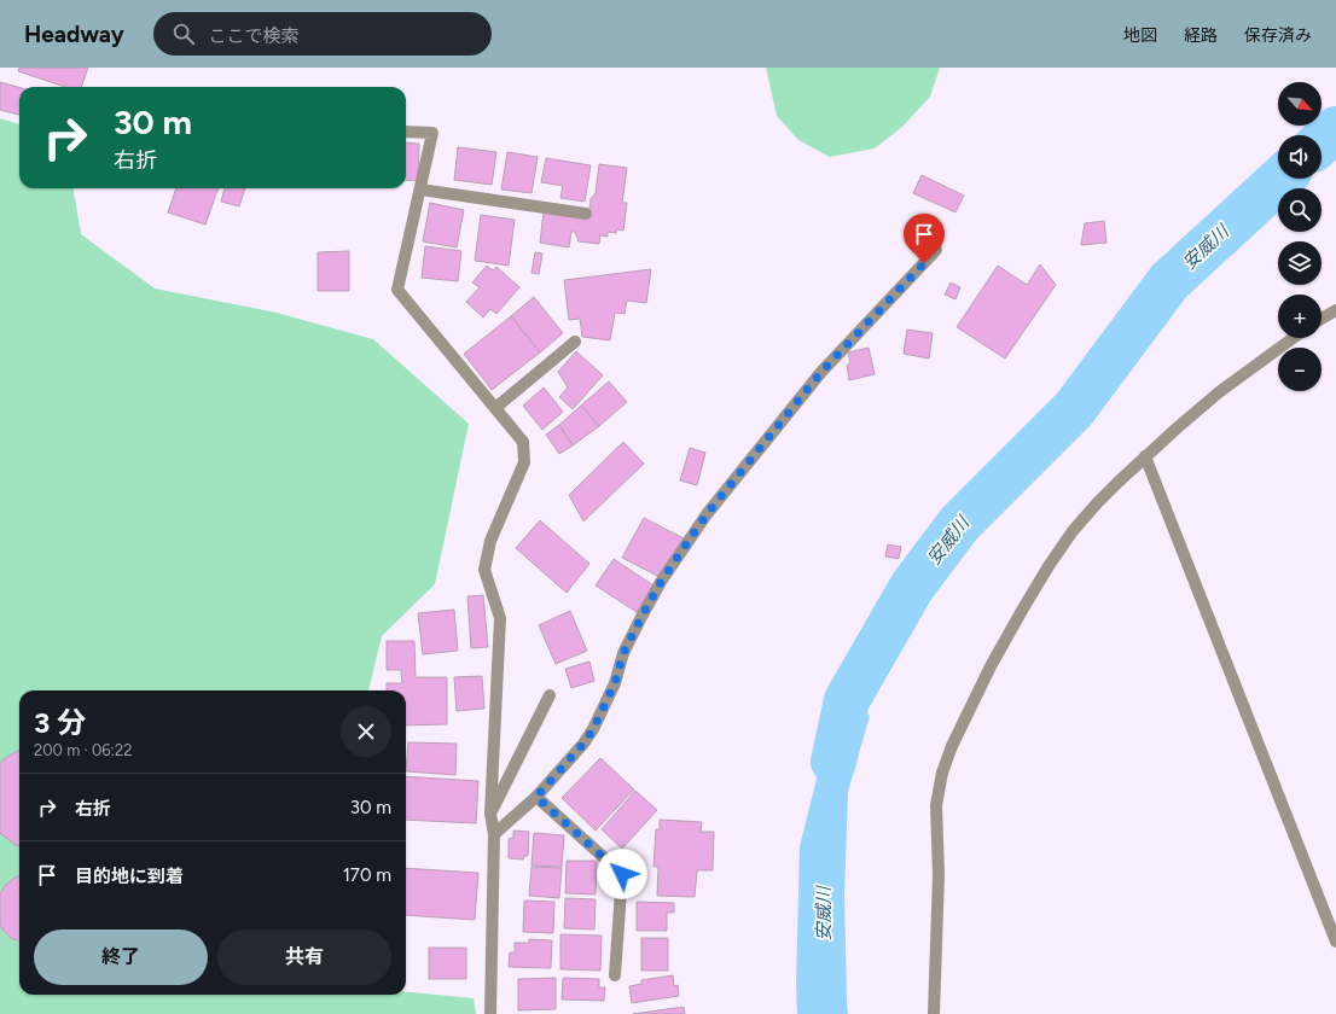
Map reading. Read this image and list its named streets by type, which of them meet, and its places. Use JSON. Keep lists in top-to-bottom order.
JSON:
{
  "water": ["安威川"],
  "north": "bottom right",
  "page": {
    "header": "Headway",
    "search": "ここで検索",
    "nav": ["地図", "経路", "保存済み"],
    "map_buttons": ["+", "−"],
    "turn": ["30 m", "右折"],
    "heading": ["3 分", "200 m · 06:22"],
    "list": [
      {
        "name": "右折",
        "value": "30 m"
      },
      {
        "name": "目的地に到着",
        "value": "170 m"
      }
    ],
    "buttons": ["終了", "共有"]
  }
}
